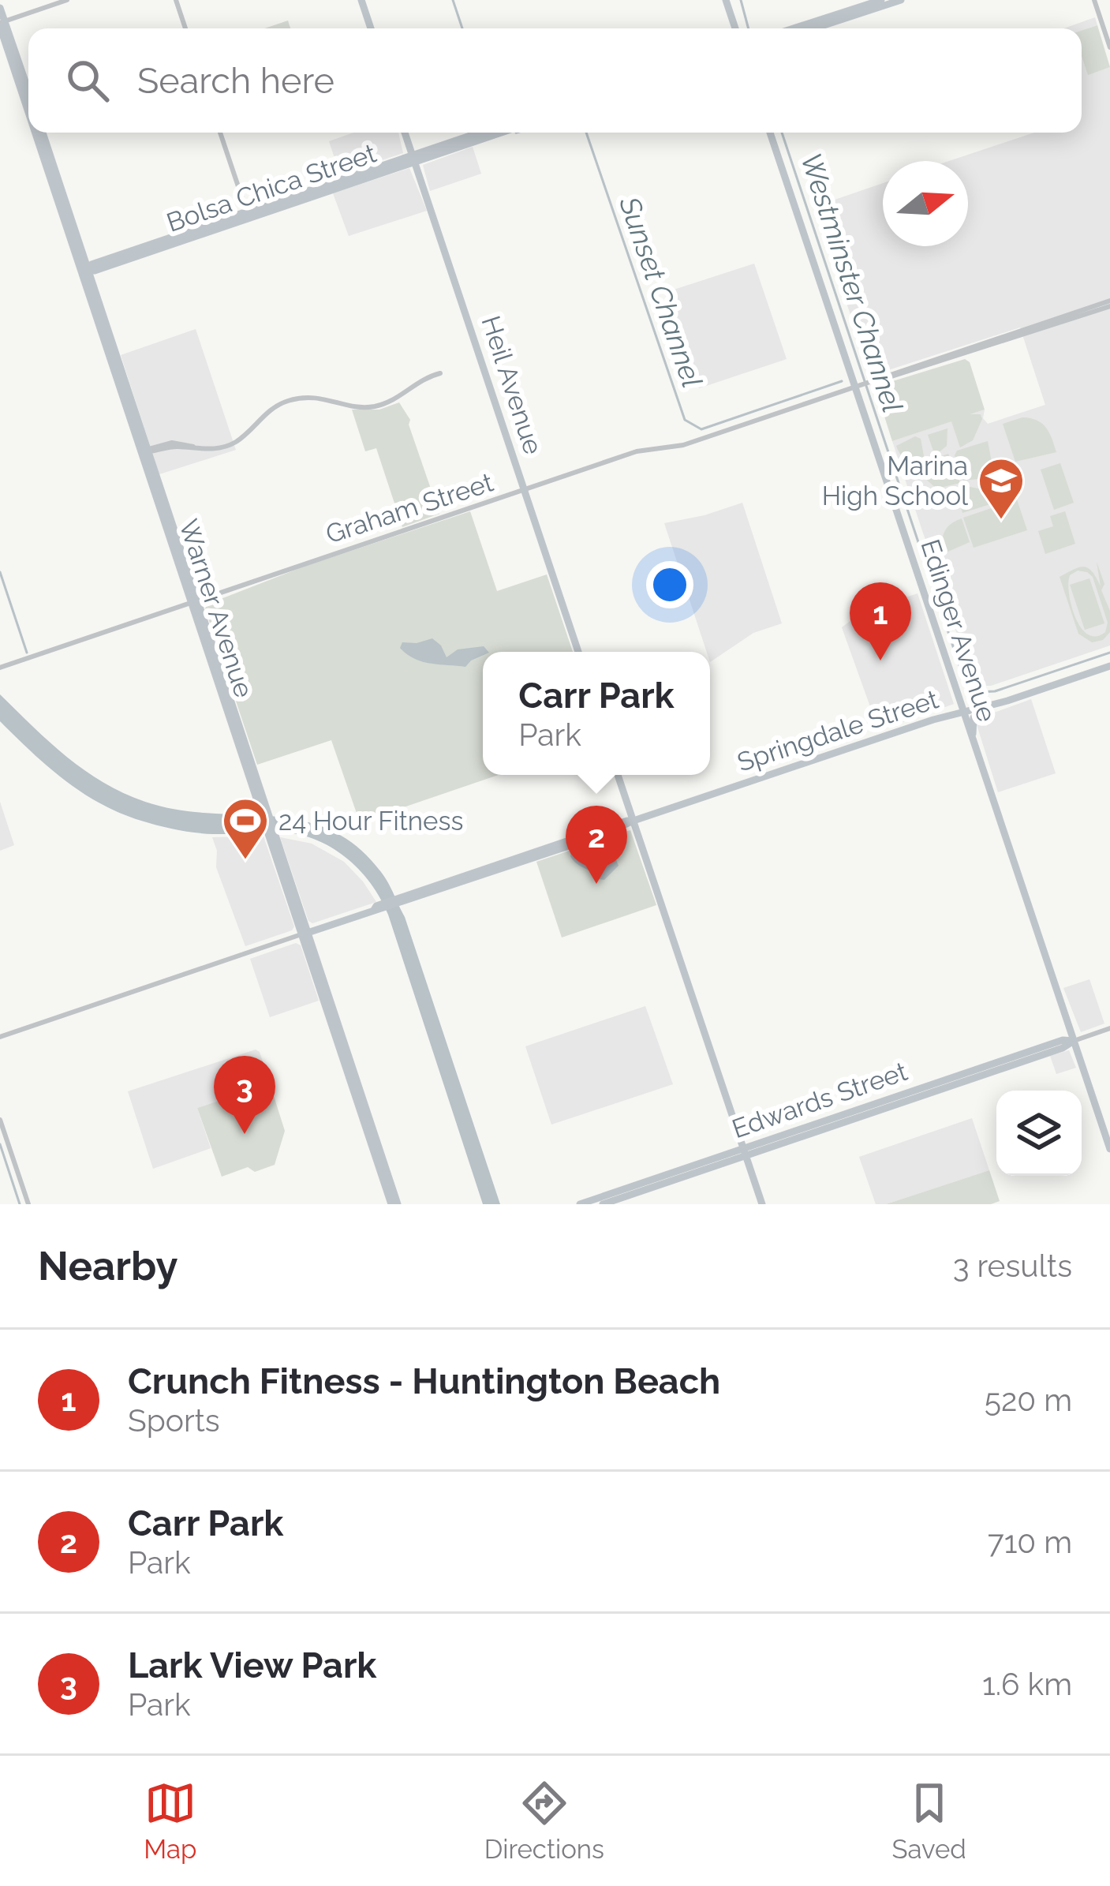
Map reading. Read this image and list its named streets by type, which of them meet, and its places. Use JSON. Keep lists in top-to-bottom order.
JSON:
{
  "streets": {
    "main road": [
      "Bolsa Chica Street",
      "Heil Avenue",
      "Warner Avenue",
      "Edinger Avenue",
      "Springdale Street",
      "Edwards Street"
    ],
    "street": ["Graham Street"]
  },
  "crossings": [
    ["Bolsa Chica Street", "Heil Avenue"],
    ["Bolsa Chica Street", "Warner Avenue"],
    ["Heil Avenue", "Graham Street"],
    ["Graham Street", "Warner Avenue"],
    ["Graham Street", "Edinger Avenue"],
    ["Warner Avenue", "Springdale Street"],
    ["Edinger Avenue", "Springdale Street"],
    ["Edinger Avenue", "Edwards Street"]
  ],
  "water": ["Westminster Channel", "Sunset Channel"],
  "places": {
    "school or university": ["Marina High School"],
    "sports": ["24 Hour Fitness"]
  },
  "north": "right",
  "page": {
    "search": "Search here",
    "pins": ["1", "2", "3"],
    "popup": ["Carr Park", "Park"],
    "heading": ["Nearby", "3 results"],
    "list": [
      {
        "mark": "1",
        "name": "Crunch Fitness - Huntington Beach",
        "note": "Sports",
        "value": "520 m"
      },
      {
        "mark": "2",
        "name": "Carr Park",
        "note": "Park",
        "value": "710 m"
      },
      {
        "mark": "3",
        "name": "Lark View Park",
        "note": "Park",
        "value": "1.6 km"
      }
    ],
    "nav": ["Map", "Directions", "Saved"]
  }
}
